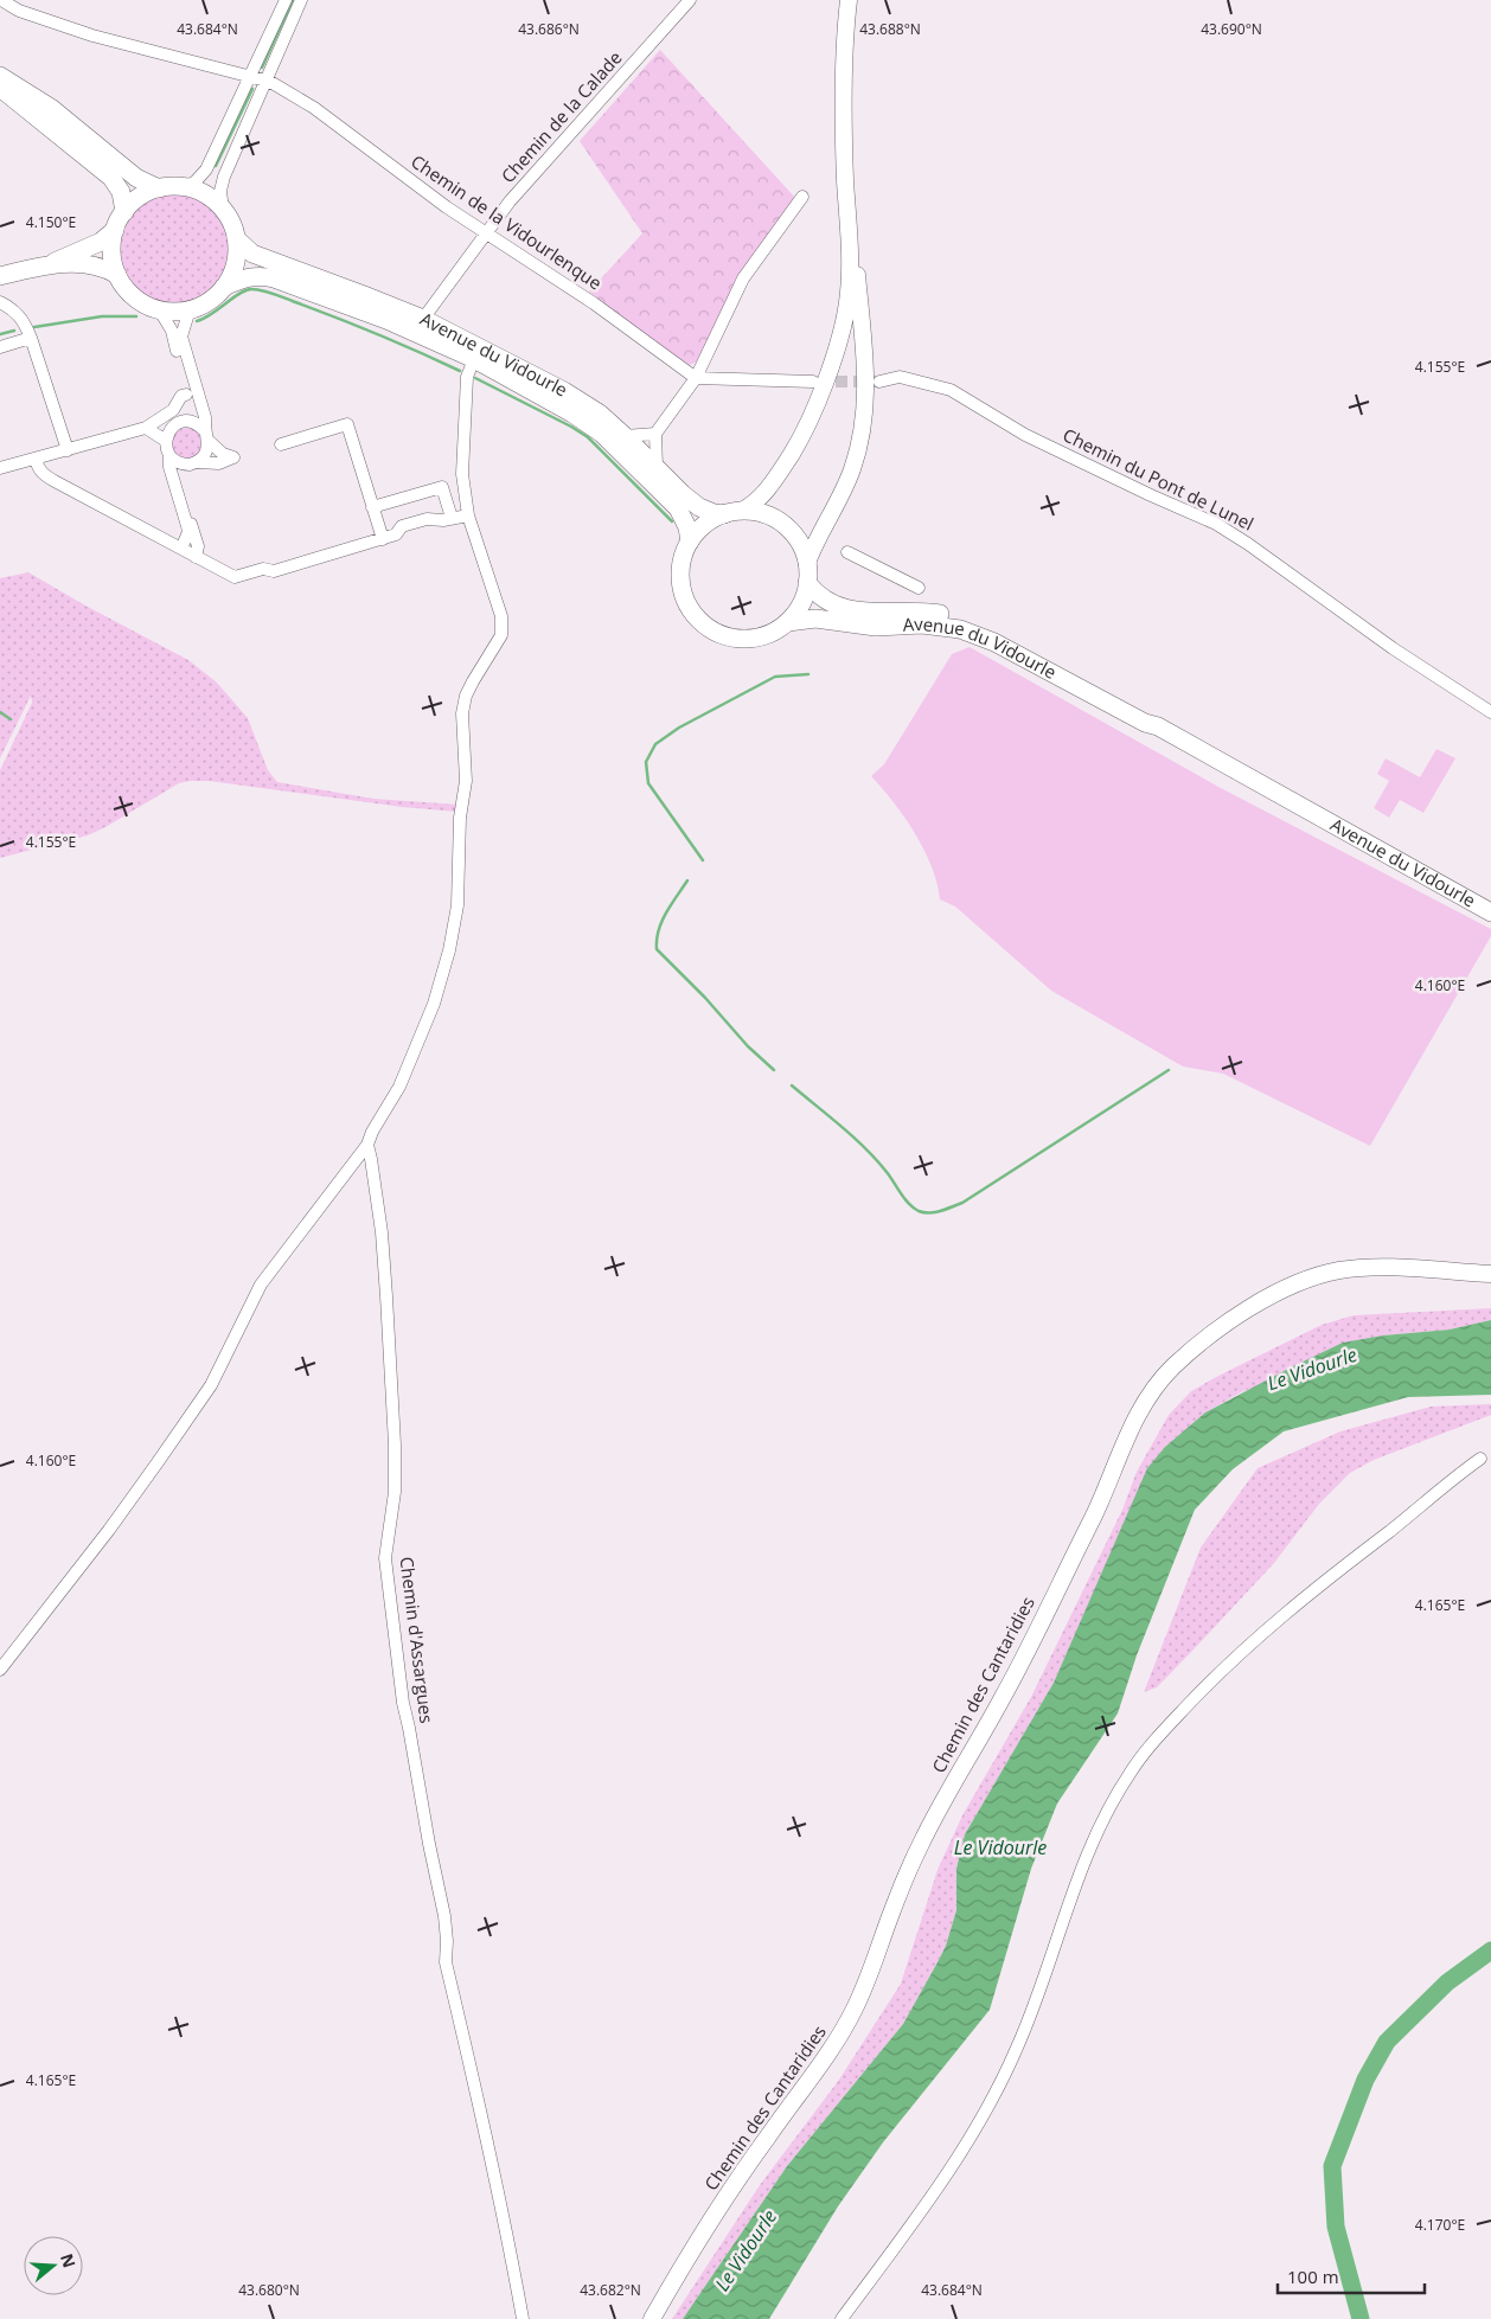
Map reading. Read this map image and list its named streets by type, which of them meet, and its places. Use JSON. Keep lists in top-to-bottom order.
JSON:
{
  "streets": {
    "main road": ["Avenue du Vidourle"],
    "street": [
      "Chemin de la Calade",
      "Chemin de la Vidourlenque",
      "Chemin du Pont de Lunel",
      "Chemin d'Assargues",
      "Chemin des Cantaridies"
    ]
  },
  "crossings": [
    ["Chemin de la Calade", "Chemin de la Vidourlenque"],
    ["Chemin de la Calade", "Avenue du Vidourle"]
  ],
  "water": ["Le Vidourle"],
  "scale_bar": "100 m",
  "north": "right",
  "coordinates": [
    "43.684°N",
    "43.686°N",
    "43.688°N",
    "43.690°N",
    "4.150°E",
    "4.155°E",
    "4.160°E",
    "4.165°E",
    "4.170°E",
    "43.680°N",
    "43.682°N"
  ]
}
